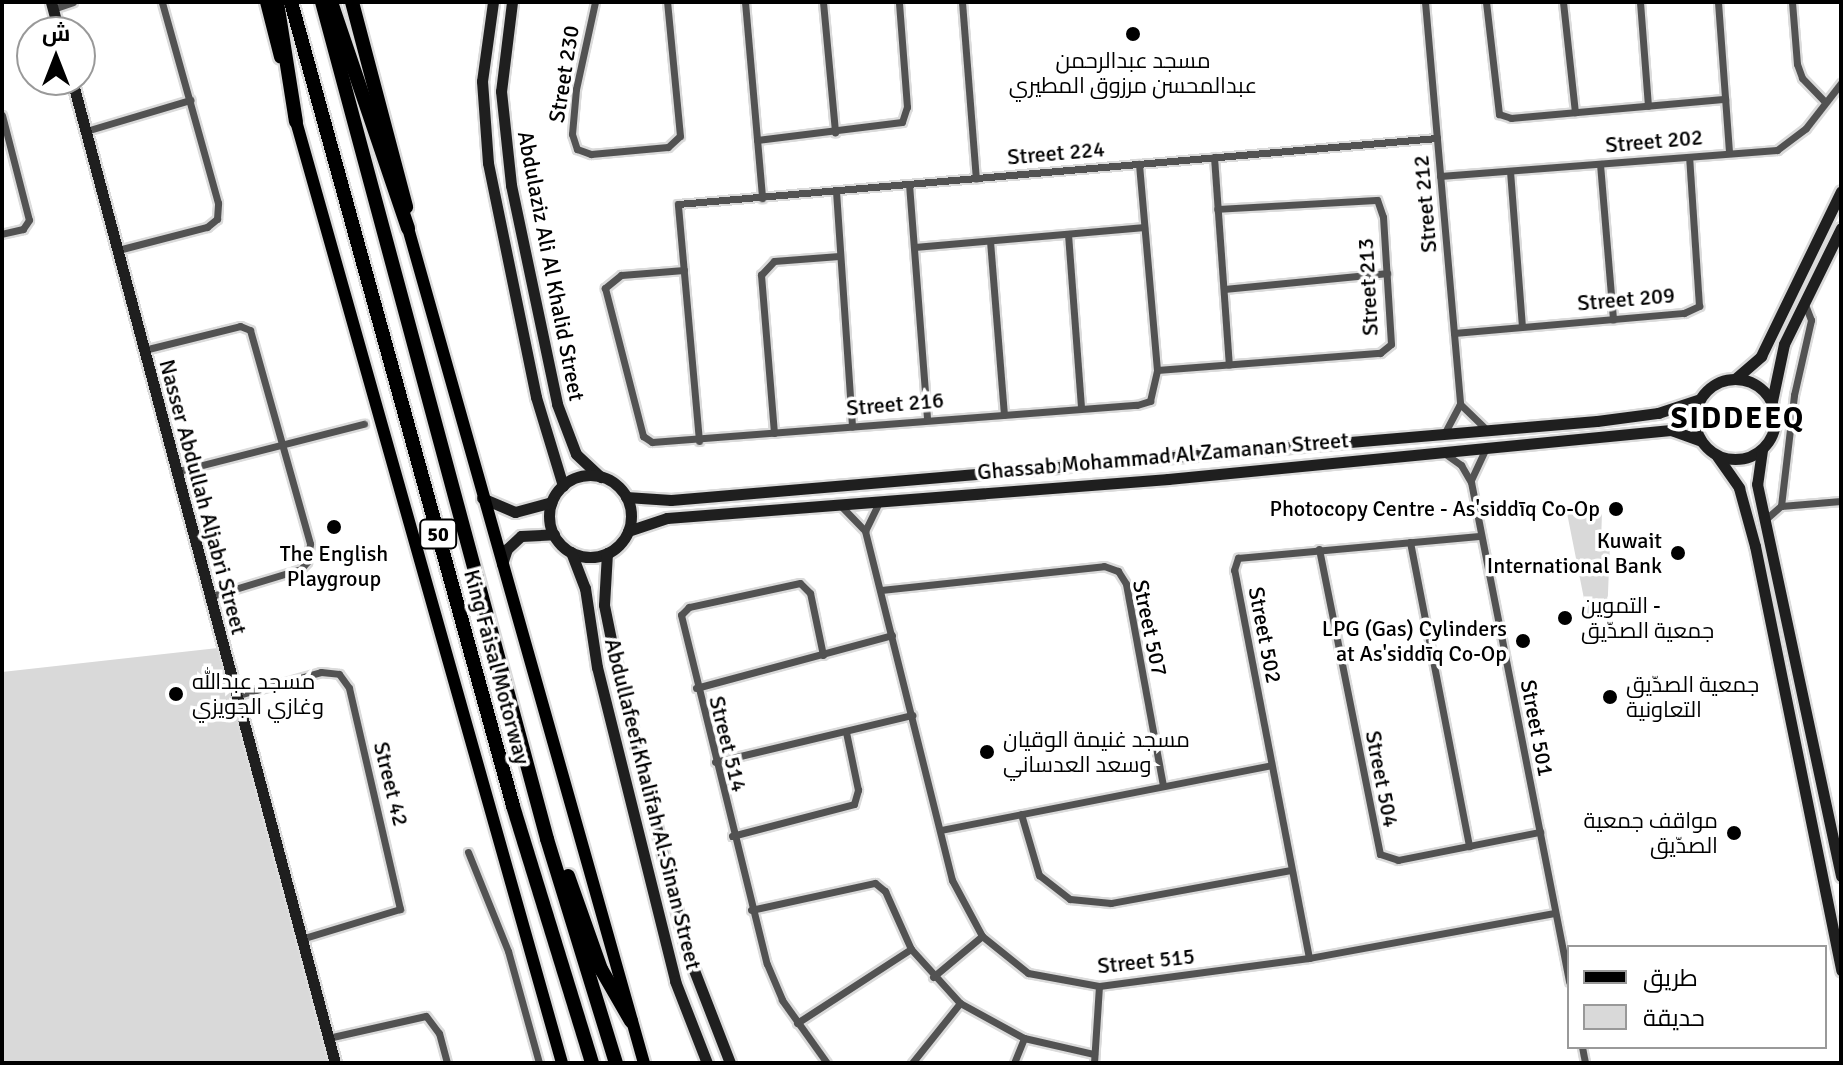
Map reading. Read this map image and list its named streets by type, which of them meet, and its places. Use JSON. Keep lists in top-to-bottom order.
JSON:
{
  "streets": {
    "highway": ["50", "King Faisal Motorway"],
    "street": [
      "Street 230",
      "Street 202",
      "Street 224",
      "Street 212",
      "Abdulaziz Ali Al Khalid Street",
      "Street 213",
      "Street 209",
      "Street 216",
      "Ghassab Mohammad Al Zamanan Street",
      "Nasser Abdullah Aljabri Street",
      "Street 507",
      "Street 502",
      "Street 501",
      "Street 514",
      "Street 504",
      "Street 42",
      "Abdullafeef Khalifah Al-Sinan Street",
      "Street 515"
    ]
  },
  "crossings": [
    ["Street 202", "Street 212"],
    ["Street 202", "Street 209"],
    ["Street 224", "Street 212"],
    ["Street 224", "Street 216"],
    ["Street 212", "Street 209"],
    ["Abdulaziz Ali Al Khalid Street", "Ghassab Mohammad Al Zamanan Street"],
    ["Abdulaziz Ali Al Khalid Street", "Abdullafeef Khalifah Al-Sinan Street"],
    ["Street 213", "Street 216"],
    ["Ghassab Mohammad Al Zamanan Street", "Abdullafeef Khalifah Al-Sinan Street"],
    ["Nasser Abdullah Aljabri Street", "Street 42"],
    ["Street 507", "Street 515"],
    ["Street 502", "Street 501"],
    ["Street 502", "Street 504"],
    ["Street 502", "Street 515"],
    ["Street 501", "Street 504"],
    ["Street 501", "Street 515"]
  ],
  "districts": ["SIDDEEQ"],
  "places": [
    "مسجد عبدالرحمن عبدالمحسن مرزوق المطيري",
    "Photocopy Centre - As'siddīq Co-Op",
    "The English Playgroup",
    "Kuwait International Bank",
    "التموين - جمعية الصدّيق",
    "LPG (Gas) Cylinders at As'siddīq Co-Op",
    "مسجد عبدالله وغازي الجويزي",
    "جمعية الصدّيق التعاونية",
    "مسجد غنيمة الوقيان وسعد العدساني",
    "مواقف جمعية الصدّيق"
  ],
  "legend": ["طريق", "حديقة"],
  "north": "top"
}
